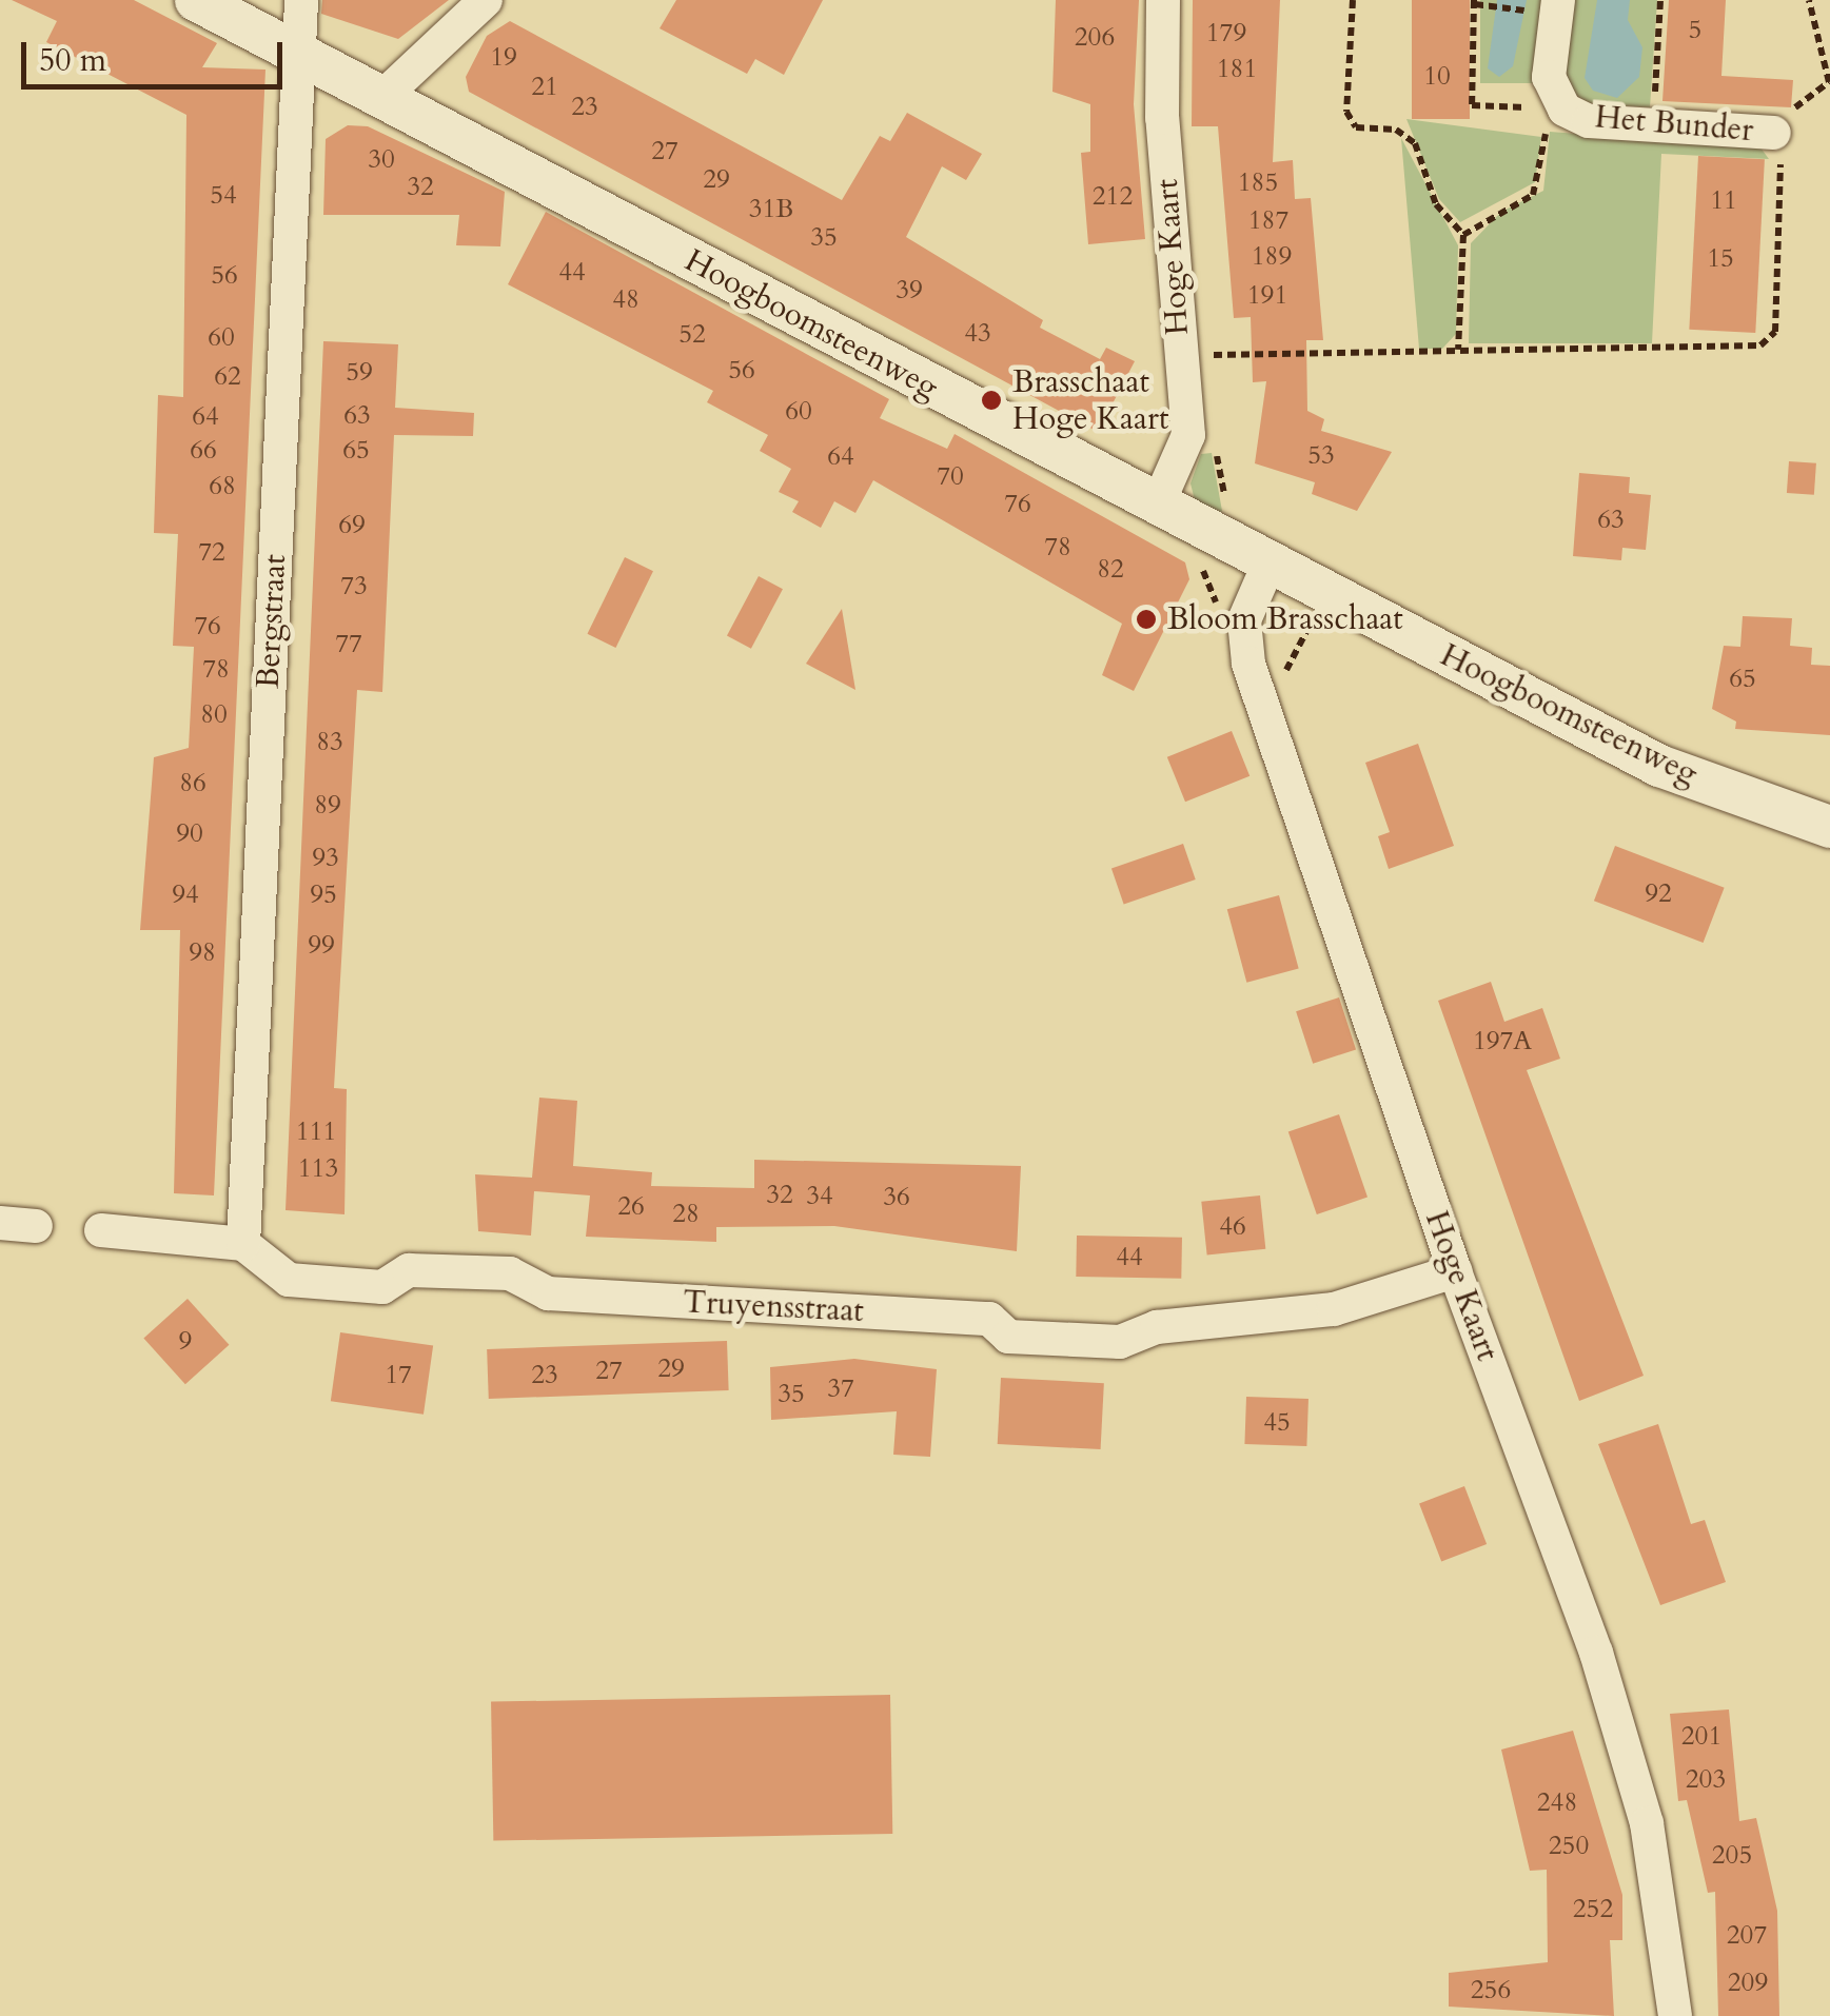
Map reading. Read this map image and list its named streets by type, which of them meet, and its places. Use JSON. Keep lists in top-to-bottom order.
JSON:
{
  "streets": {
    "street": [
      "Het Bunder",
      "Hoge Kaart",
      "Hoogboomsteenweg",
      "Bergstraat",
      "Truyensstraat"
    ]
  },
  "crossings": [
    ["Hoge Kaart", "Hoogboomsteenweg"],
    ["Hoge Kaart", "Truyensstraat"],
    ["Hoogboomsteenweg", "Bergstraat"],
    ["Bergstraat", "Truyensstraat"]
  ],
  "places": ["Brasschaat Hoge Kaart", "Bloom Brasschaat"],
  "house_numbers": [
    "5",
    "179",
    "206",
    "19",
    "181",
    "10",
    "21",
    "23",
    "27",
    "30",
    "29",
    "185",
    "32",
    "54",
    "212",
    "11",
    "31B",
    "187",
    "35",
    "189",
    "15",
    "44",
    "56",
    "39",
    "191",
    "48",
    "43",
    "52",
    "60",
    "56",
    "59",
    "62",
    "60",
    "63",
    "64",
    "66",
    "65",
    "53",
    "64",
    "70",
    "68",
    "76",
    "63",
    "69",
    "78",
    "72",
    "82",
    "73",
    "76",
    "77",
    "78",
    "65",
    "80",
    "83",
    "86",
    "89",
    "90",
    "93",
    "92",
    "94",
    "95",
    "99",
    "98",
    "197A",
    "111",
    "113",
    "32",
    "34",
    "36",
    "26",
    "28",
    "46",
    "44",
    "9",
    "29",
    "27",
    "17",
    "23",
    "37",
    "35",
    "45",
    "201",
    "203",
    "248",
    "250",
    "205",
    "252",
    "207",
    "209",
    "256"
  ],
  "scale_bar": "50 m"
}
